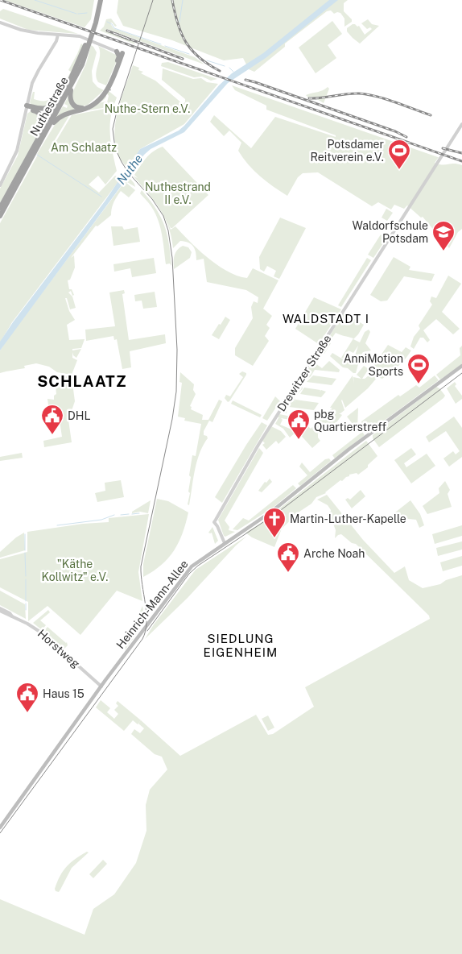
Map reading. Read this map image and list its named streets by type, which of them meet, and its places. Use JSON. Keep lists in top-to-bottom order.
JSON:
{
  "streets": {
    "highway": ["Nuthestraße"],
    "main road": ["Heinrich-Mann-Allee"],
    "street": ["Drewitzer Straße", "Horstweg"]
  },
  "crossings": [
    ["Drewitzer Straße", "Heinrich-Mann-Allee"],
    ["Heinrich-Mann-Allee", "Horstweg"]
  ],
  "districts": ["WALDSTADT I", "SCHLAATZ", "SIEDLUNG EIGENHEIM"],
  "water": ["Nuthe"],
  "parks": [
    "Nuthe-Stern e.V.",
    "Am Schlaatz",
    "Nuthestrand II e.V.",
    "\"Käthe Kollwitz\" e.V."
  ],
  "places": {
    "sports": ["Potsdamer Reitverein e.V.", "AnniMotion Sports"],
    "school or university": ["Waldorfschule Potsdam"],
    "public building": [
      "DHL",
      "pbg Quartierstreff",
      "Arche Noah",
      "Haus 15"
    ],
    "church": ["Martin-Luther-Kapelle"]
  }
}
